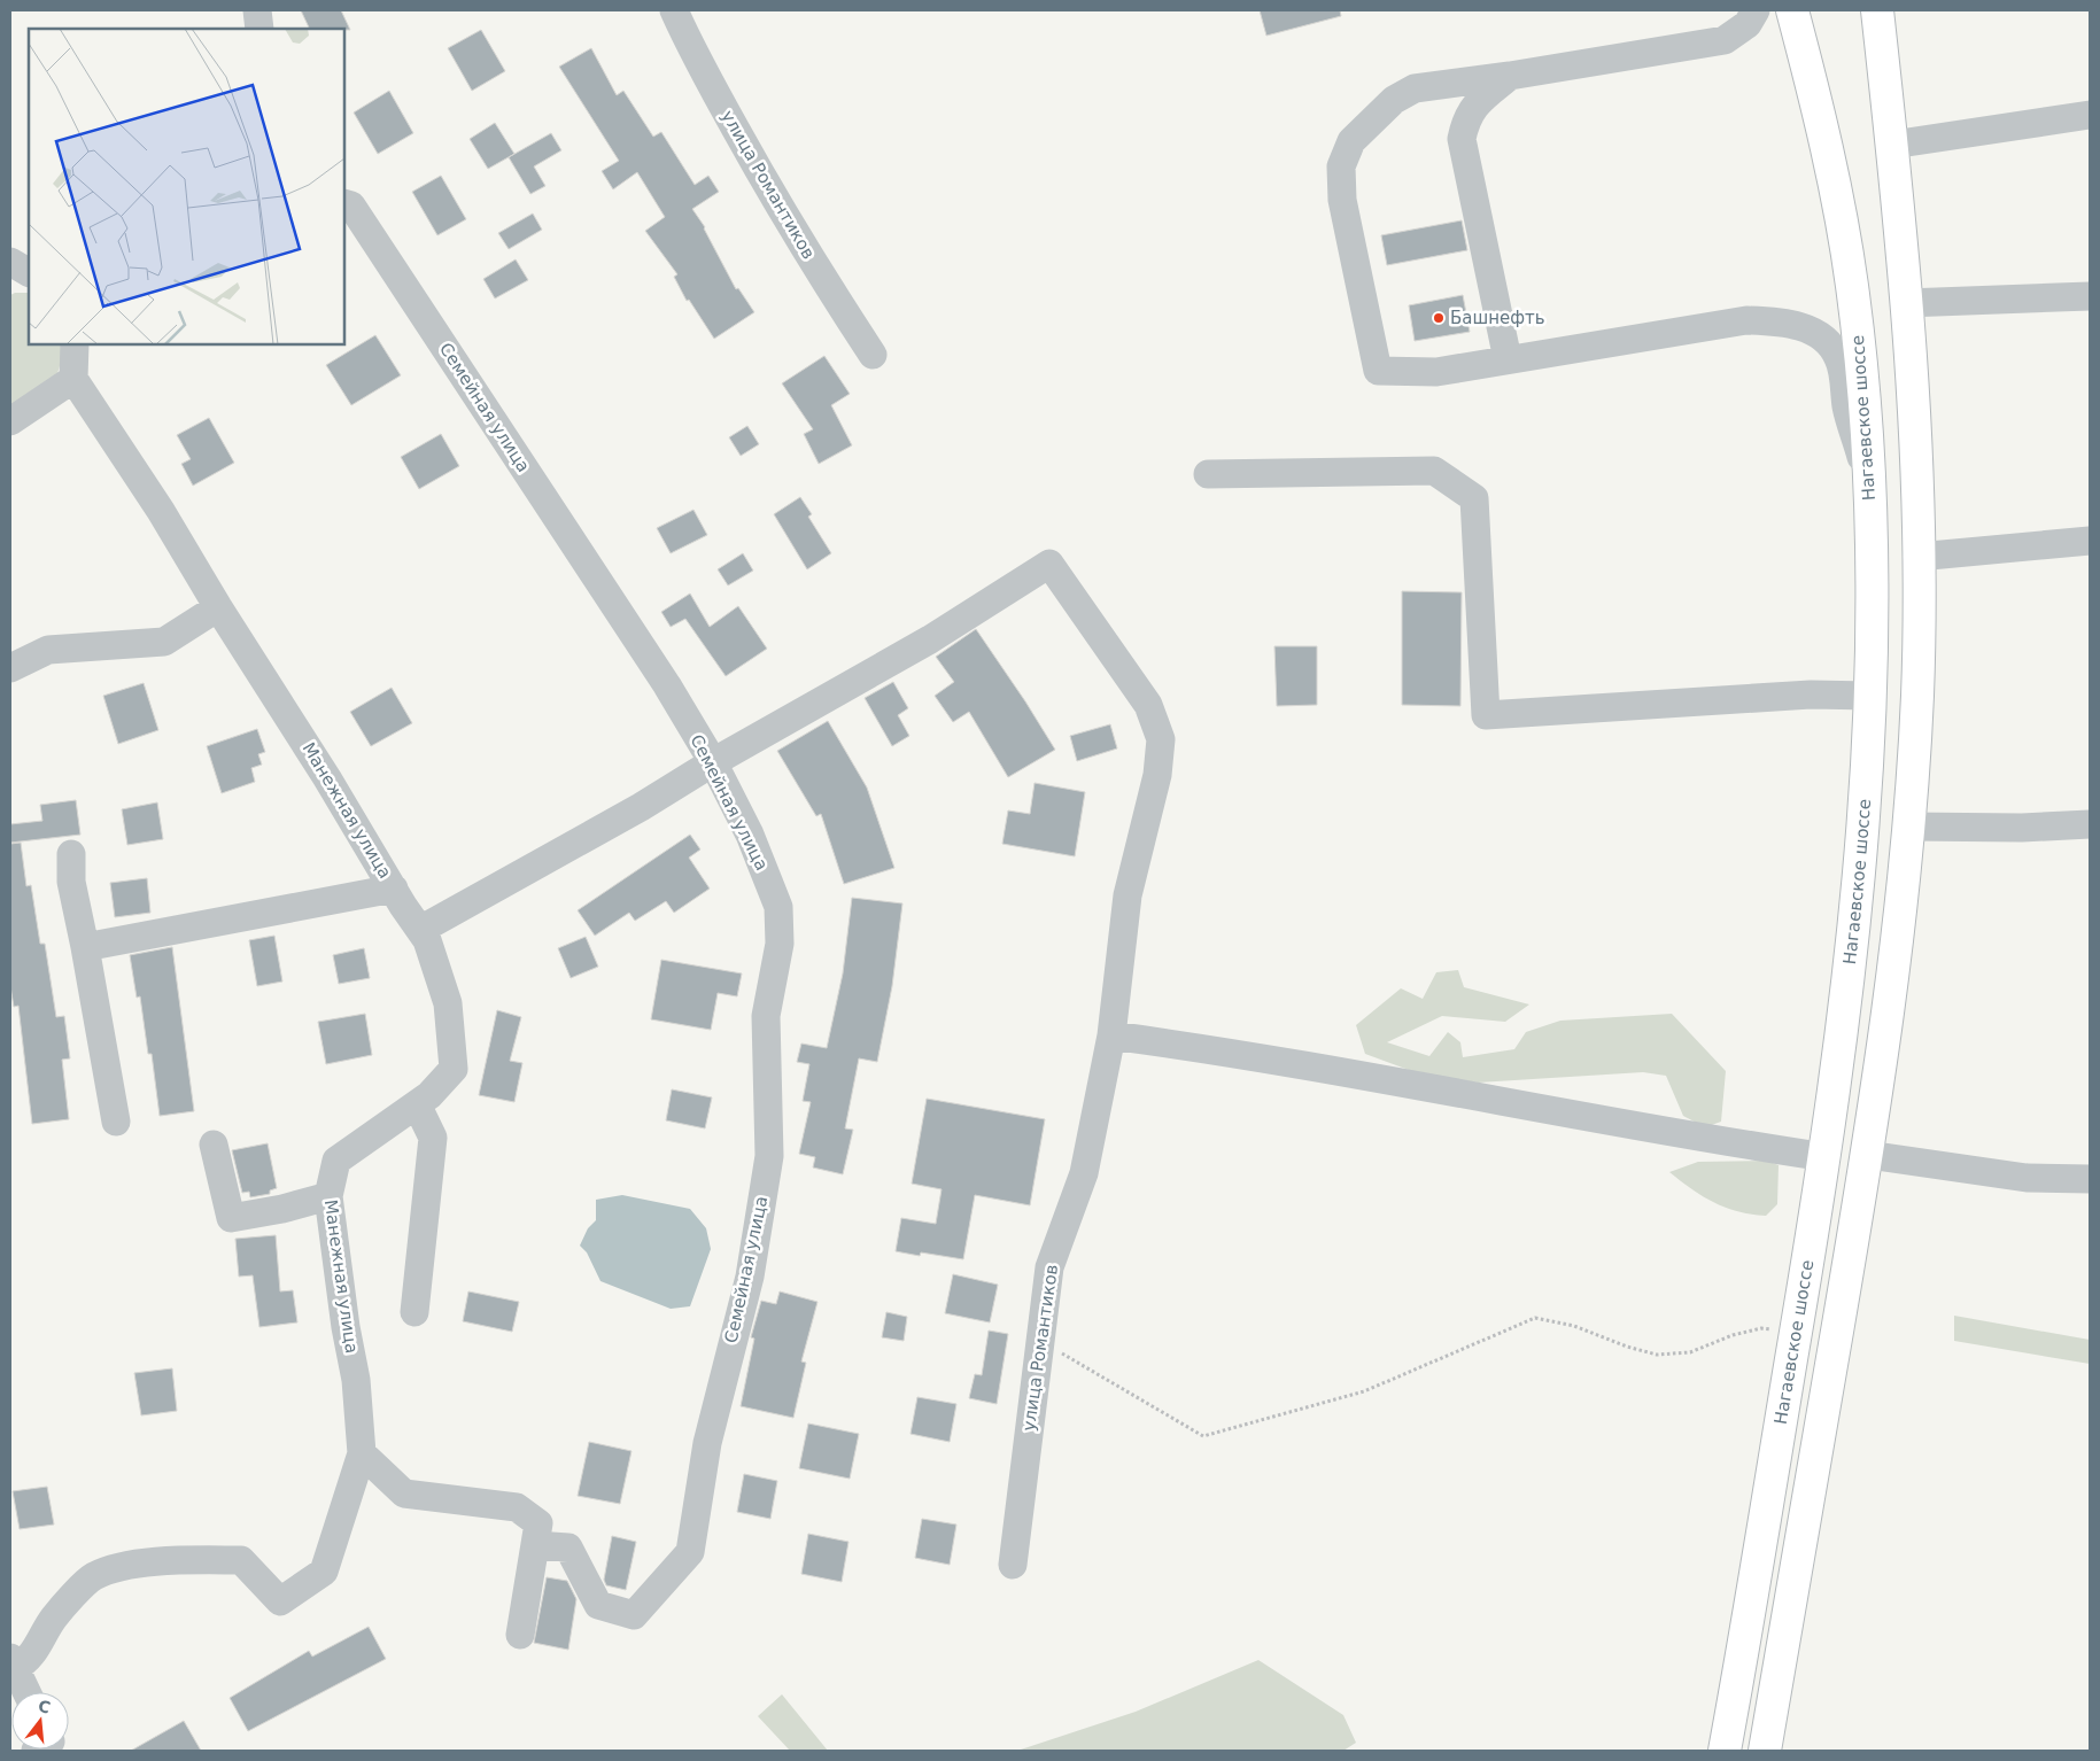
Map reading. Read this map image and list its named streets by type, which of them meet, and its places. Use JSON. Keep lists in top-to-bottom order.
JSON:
{
  "streets": {
    "main road": ["Нагаевское шоссе"],
    "street": ["улица Романтиков", "Семейная улица", "Манежная улица"]
  },
  "crossings": [
    ["улица Романтиков", "Семейная улица"]
  ],
  "places": ["Башнефть"],
  "north": "top"
}
